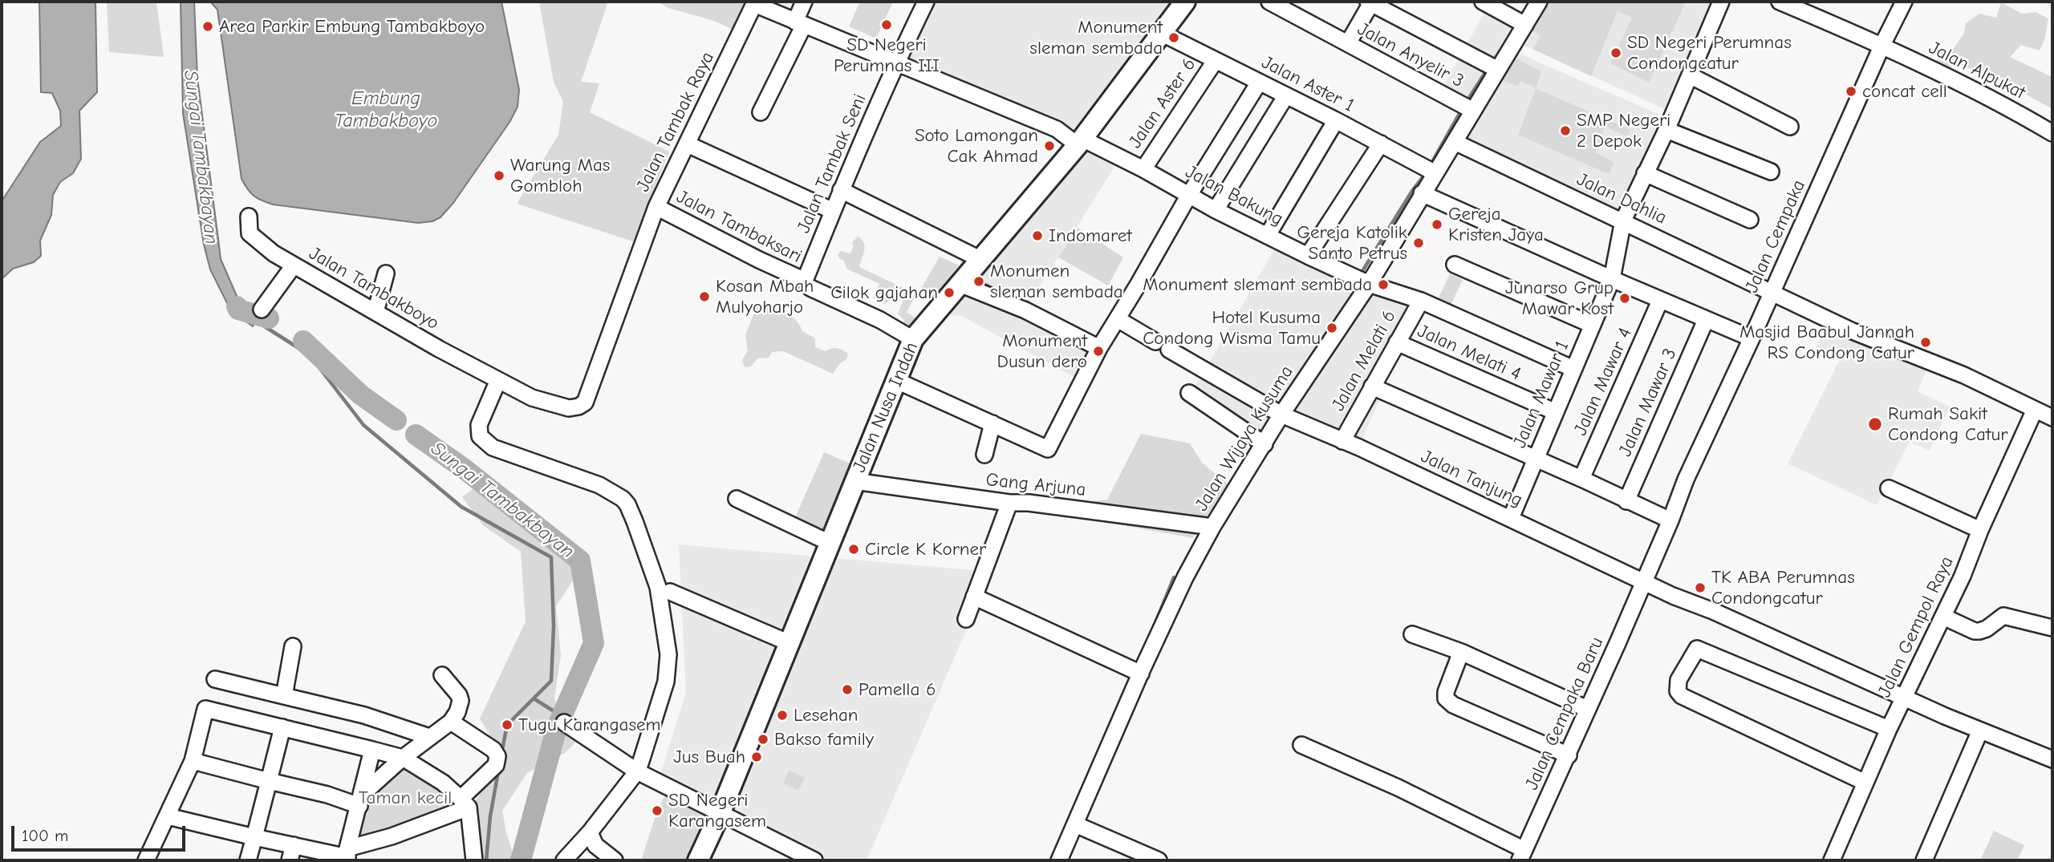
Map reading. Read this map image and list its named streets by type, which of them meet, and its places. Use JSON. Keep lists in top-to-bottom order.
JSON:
{
  "streets": {
    "main road": ["Jalan Nusa Indah"],
    "street": [
      "Jalan Anyelir 3",
      "Jalan Alpukat",
      "Jalan Aster 1",
      "Jalan Aster 6",
      "Jalan Tambak Raya",
      "Jalan Tambak Seni",
      "Jalan Bakung",
      "Jalan Dahlia",
      "Jalan Tambaksari",
      "Jalan Cempaka",
      "Jalan Tambakboyo",
      "Jalan Melati 4",
      "Jalan Melati 6",
      "Jalan Mawar 4",
      "Jalan Mawar 1",
      "Jalan Mawar 3",
      "Jalan Wijaya Kusuma",
      "Jalan Tanjung",
      "Gang Arjuna",
      "Jalan Gempol Raya",
      "Jalan Cempaka Baru"
    ]
  },
  "crossings": [
    ["Jalan Anyelir 3", "Jalan Wijaya Kusuma"],
    ["Jalan Alpukat", "Jalan Cempaka"],
    ["Jalan Aster 1", "Jalan Aster 6"],
    ["Jalan Aster 1", "Jalan Nusa Indah"],
    ["Jalan Aster 1", "Jalan Wijaya Kusuma"],
    ["Jalan Aster 6", "Jalan Bakung"],
    ["Jalan Tambak Raya", "Jalan Tambak Seni"],
    ["Jalan Tambak Raya", "Jalan Bakung"],
    ["Jalan Tambak Raya", "Jalan Tambaksari"],
    ["Jalan Tambak Raya", "Jalan Tambakboyo"],
    ["Jalan Tambak Raya", "Jalan Nusa Indah"],
    ["Jalan Tambak Seni", "Jalan Tambaksari"],
    ["Jalan Bakung", "Jalan Melati 6"],
    ["Jalan Bakung", "Jalan Mawar 1"],
    ["Jalan Bakung", "Jalan Nusa Indah"],
    ["Jalan Bakung", "Jalan Wijaya Kusuma"],
    ["Jalan Dahlia", "Jalan Cempaka"],
    ["Jalan Dahlia", "Jalan Mawar 1"],
    ["Jalan Dahlia", "Jalan Wijaya Kusuma"],
    ["Jalan Dahlia", "Jalan Gempol Raya"],
    ["Jalan Tambaksari", "Jalan Nusa Indah"],
    ["Jalan Cempaka", "Jalan Tanjung"],
    ["Jalan Cempaka", "Jalan Cempaka Baru"],
    ["Jalan Melati 4", "Jalan Melati 6"],
    ["Jalan Melati 4", "Jalan Mawar 1"],
    ["Jalan Melati 6", "Jalan Tanjung"],
    ["Jalan Mawar 1", "Jalan Tanjung"],
    ["Jalan Nusa Indah", "Gang Arjuna"],
    ["Jalan Wijaya Kusuma", "Jalan Tanjung"],
    ["Jalan Wijaya Kusuma", "Gang Arjuna"],
    ["Jalan Tanjung", "Jalan Gempol Raya"],
    ["Jalan Tanjung", "Jalan Cempaka Baru"]
  ],
  "water": ["Embung Tambakboyo", "Sungai Tambakbayan"],
  "parks": ["Taman kecil"],
  "places": [
    "SD Negeri Perumnas III",
    "Area Parkir Embung Tambakboyo",
    "Monument sleman sembada",
    "SD Negeri Perumnas Condongcatur",
    "concat cell",
    "SMP Negeri 2 Depok",
    "Soto Lamongan Cak Ahmad",
    "Warung Mas Gombloh",
    "Gereja Kristen Jaya",
    "Indomaret",
    "Gereja Katolik Santo Petrus",
    "Monumen sleman sembada",
    "Monument slemant sembada",
    "Cilok gajahan",
    "Kosan Mbah Mulyoharjo",
    "Junarso Grup Mawar Kost",
    "Hotel Kusuma Condong Wisma Tamu",
    "Masjid Baabul Jannah RS Condong Catur",
    "Monument Dusun dero",
    "Rumah Sakit Condong Catur",
    "Circle K Korner",
    "TK ABA Perumnas Condongcatur",
    "Pamella 6",
    "Lesehan",
    "Tugu Karangasem",
    "Bakso family",
    "Jus Buah",
    "SD Negeri Karangasem"
  ],
  "scale_bar": "100 m"
}
